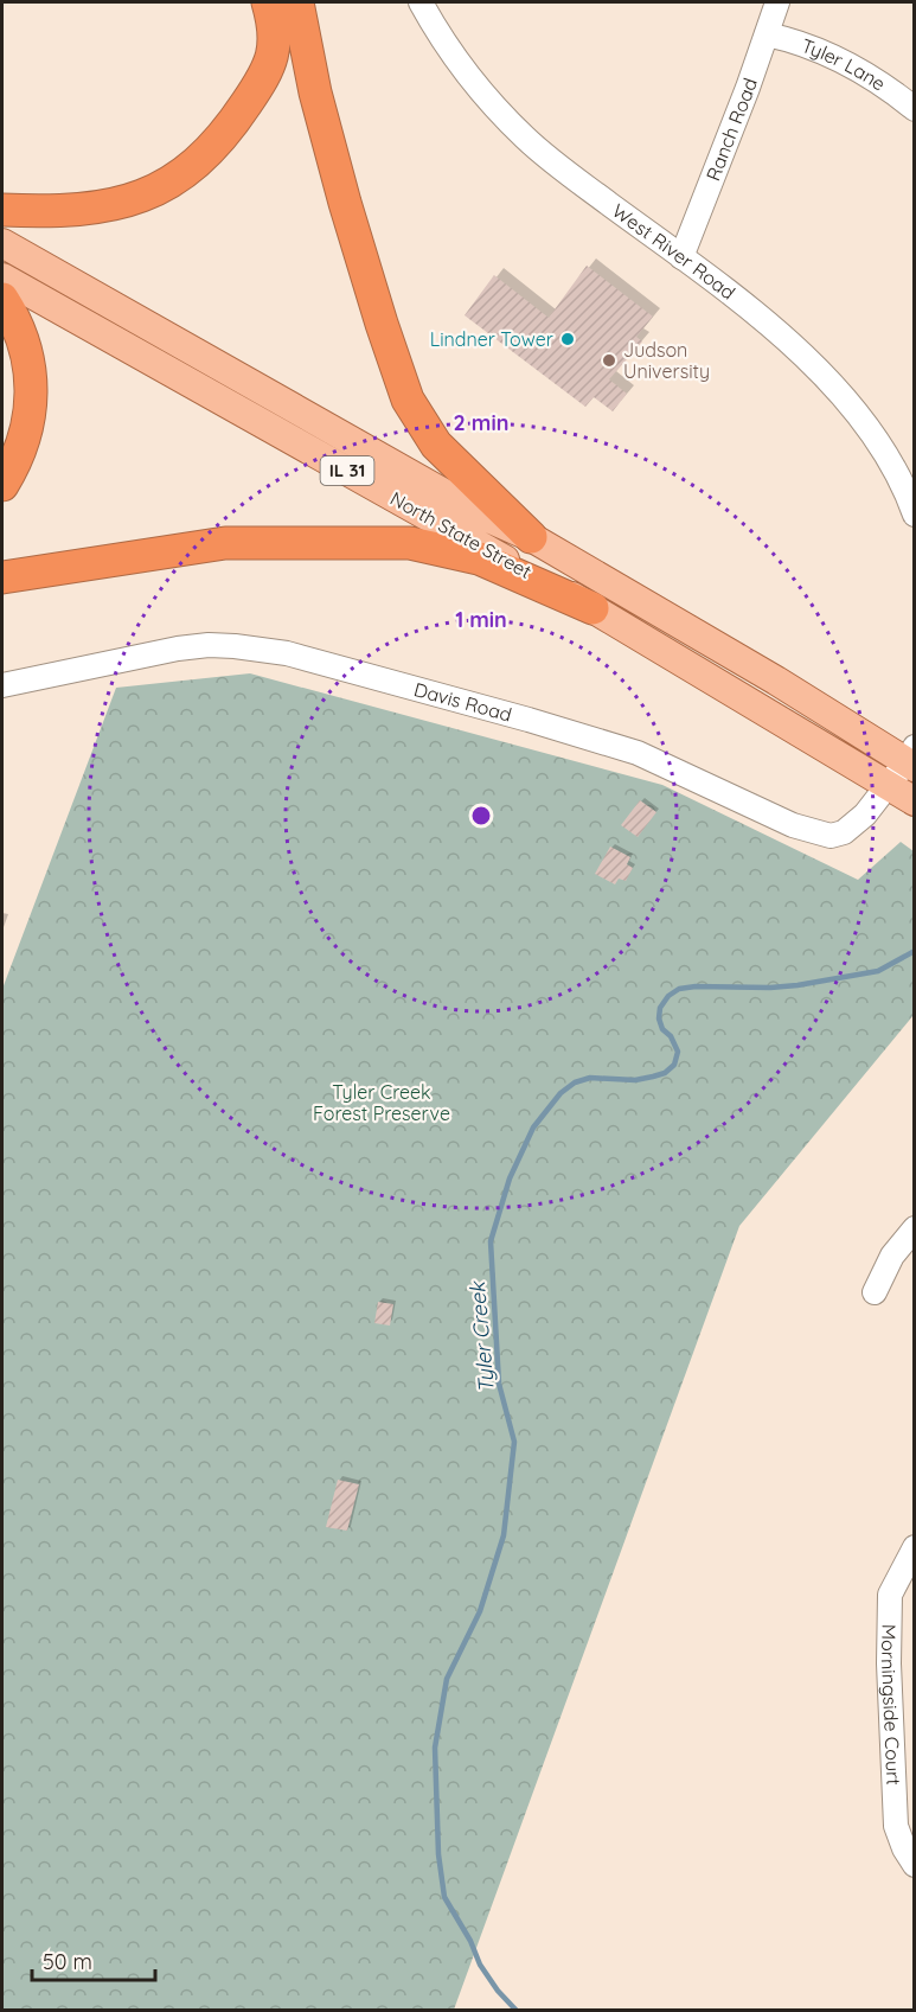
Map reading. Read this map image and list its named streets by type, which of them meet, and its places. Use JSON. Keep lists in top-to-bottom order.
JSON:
{
  "streets": {
    "main road": ["IL 31", "North State Street"],
    "street": [
      "Tyler Lane",
      "Ranch Road",
      "West River Road",
      "Davis Road",
      "Morningside Court"
    ]
  },
  "crossings": [
    ["Tyler Lane", "Ranch Road"],
    ["Ranch Road", "West River Road"],
    ["North State Street", "Davis Road"]
  ],
  "water": ["Tyler Creek"],
  "parks": ["Tyler Creek Forest Preserve"],
  "places": ["Lindner Tower", "Judson University"],
  "scale_bar": "50 m",
  "rings": ["2 min", "1 min"]
}
